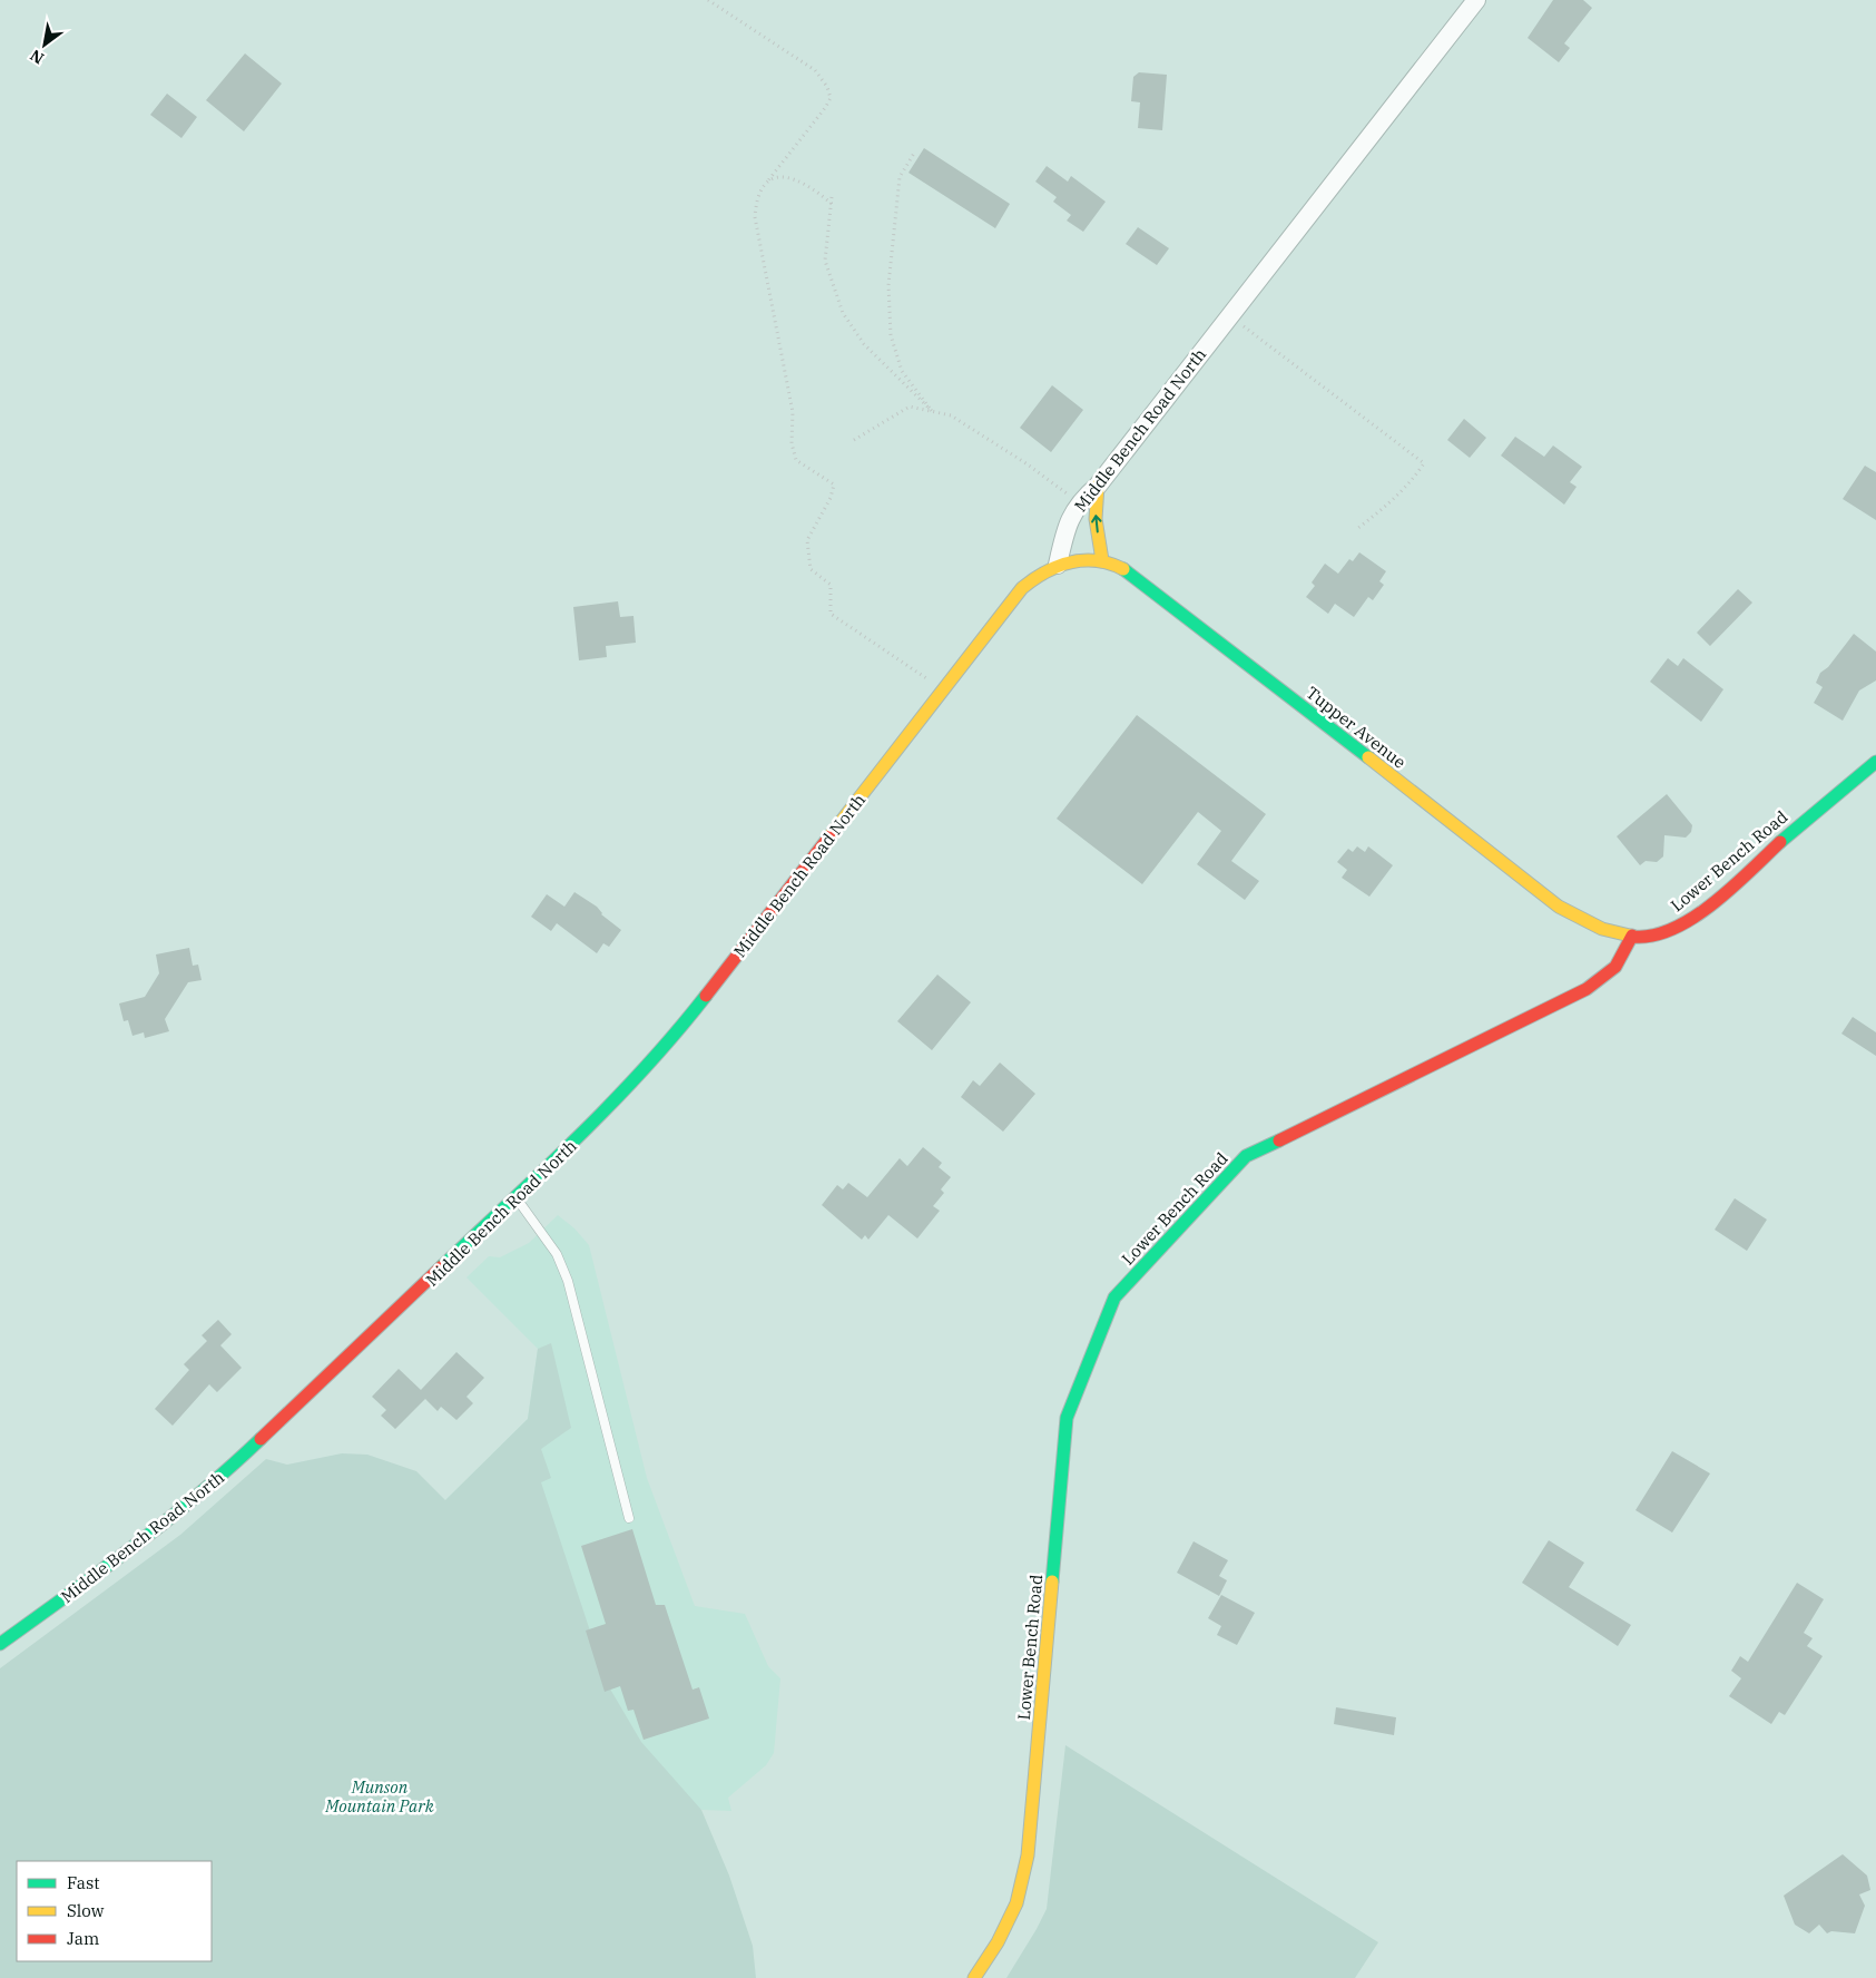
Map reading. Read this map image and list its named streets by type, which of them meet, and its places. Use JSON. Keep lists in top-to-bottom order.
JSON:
{
  "streets": {
    "street": ["Middle Bench Road North", "Tupper Avenue", "Lower Bench Road"]
  },
  "crossings": [
    ["Middle Bench Road North", "Tupper Avenue"],
    ["Tupper Avenue", "Lower Bench Road"]
  ],
  "parks": ["Munson Mountain Park"],
  "legend": ["Fast", "Slow", "Jam"],
  "north": "bottom left"
}
